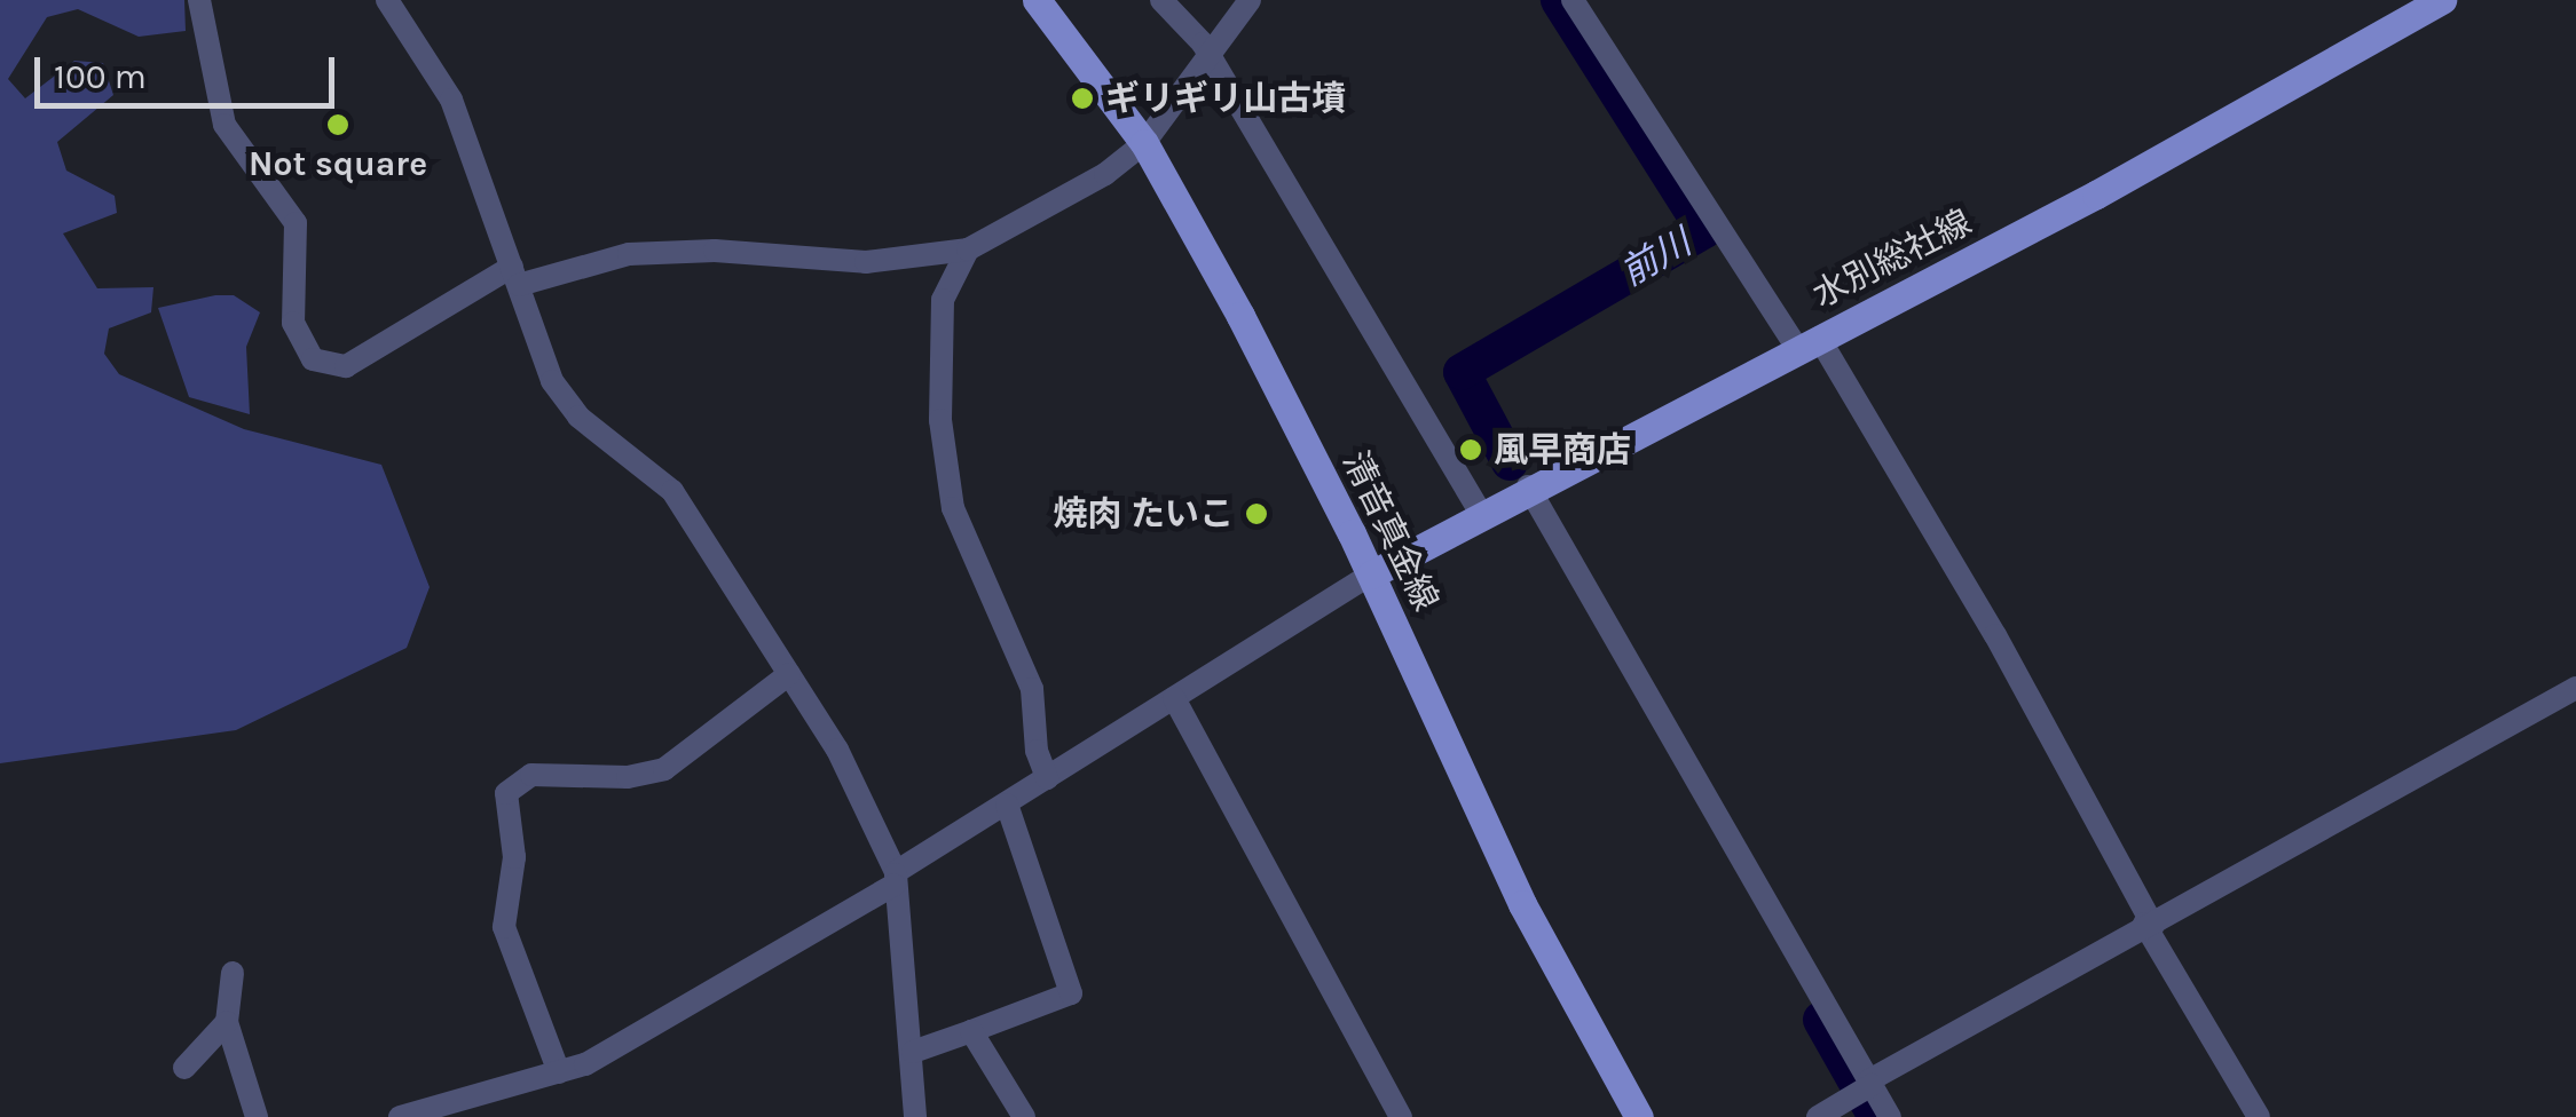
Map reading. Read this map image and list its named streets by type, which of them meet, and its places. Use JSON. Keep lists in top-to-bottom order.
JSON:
{
  "streets": {
    "main road": ["水別総社線", "清音真金線"]
  },
  "crossings": [
    ["水別総社線", "清音真金線"]
  ],
  "water": ["前川"],
  "places": [
    "ギリギリ山古墳",
    "Not square",
    "風早商店",
    "焼肉 たいこ"
  ],
  "scale_bar": "100 m"
}
